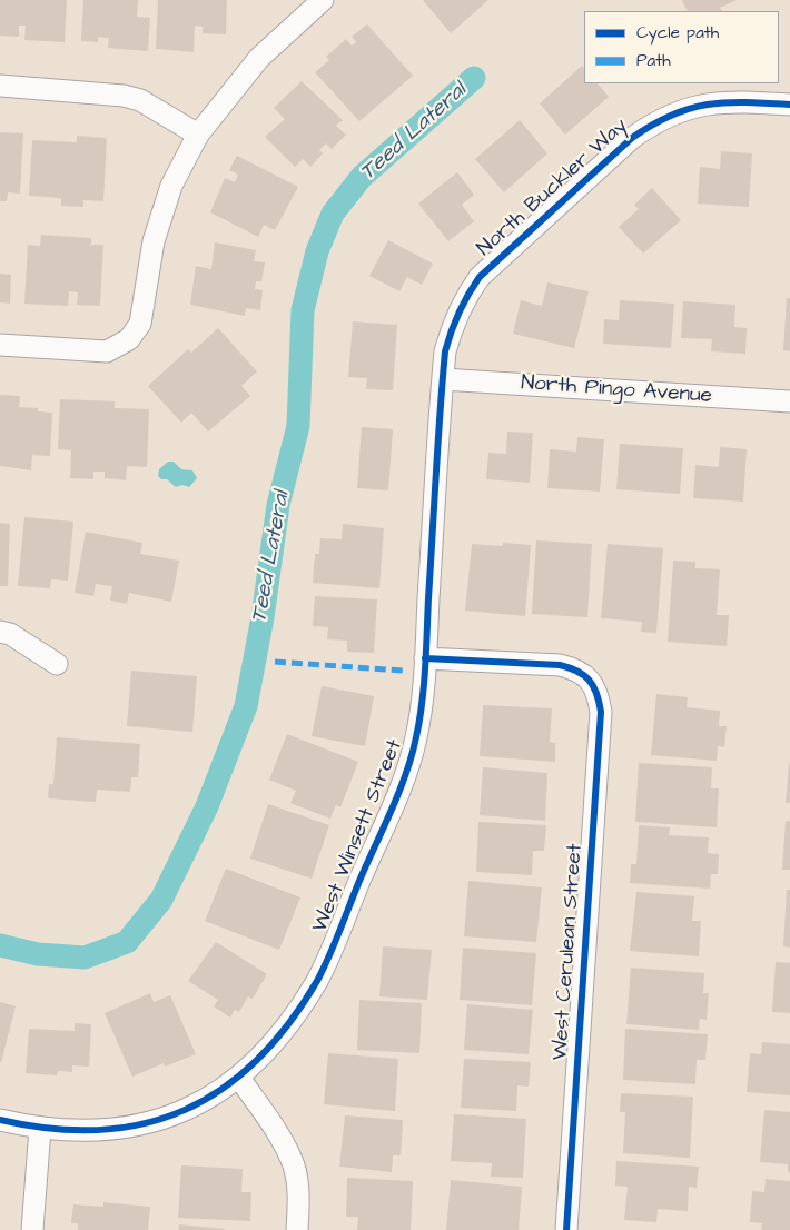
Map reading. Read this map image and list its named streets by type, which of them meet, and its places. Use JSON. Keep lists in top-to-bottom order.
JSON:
{
  "streets": {
    "street": [
      "North Buckler Way",
      "North Pingo Avenue",
      "West Winsett Street",
      "West Cerulean Street"
    ]
  },
  "crossings": [
    ["North Buckler Way", "North Pingo Avenue"],
    ["North Buckler Way", "West Winsett Street"],
    ["North Pingo Avenue", "West Winsett Street"],
    ["West Winsett Street", "West Cerulean Street"]
  ],
  "water": ["Teed Lateral"],
  "legend": ["Cycle path", "Path"]
}
